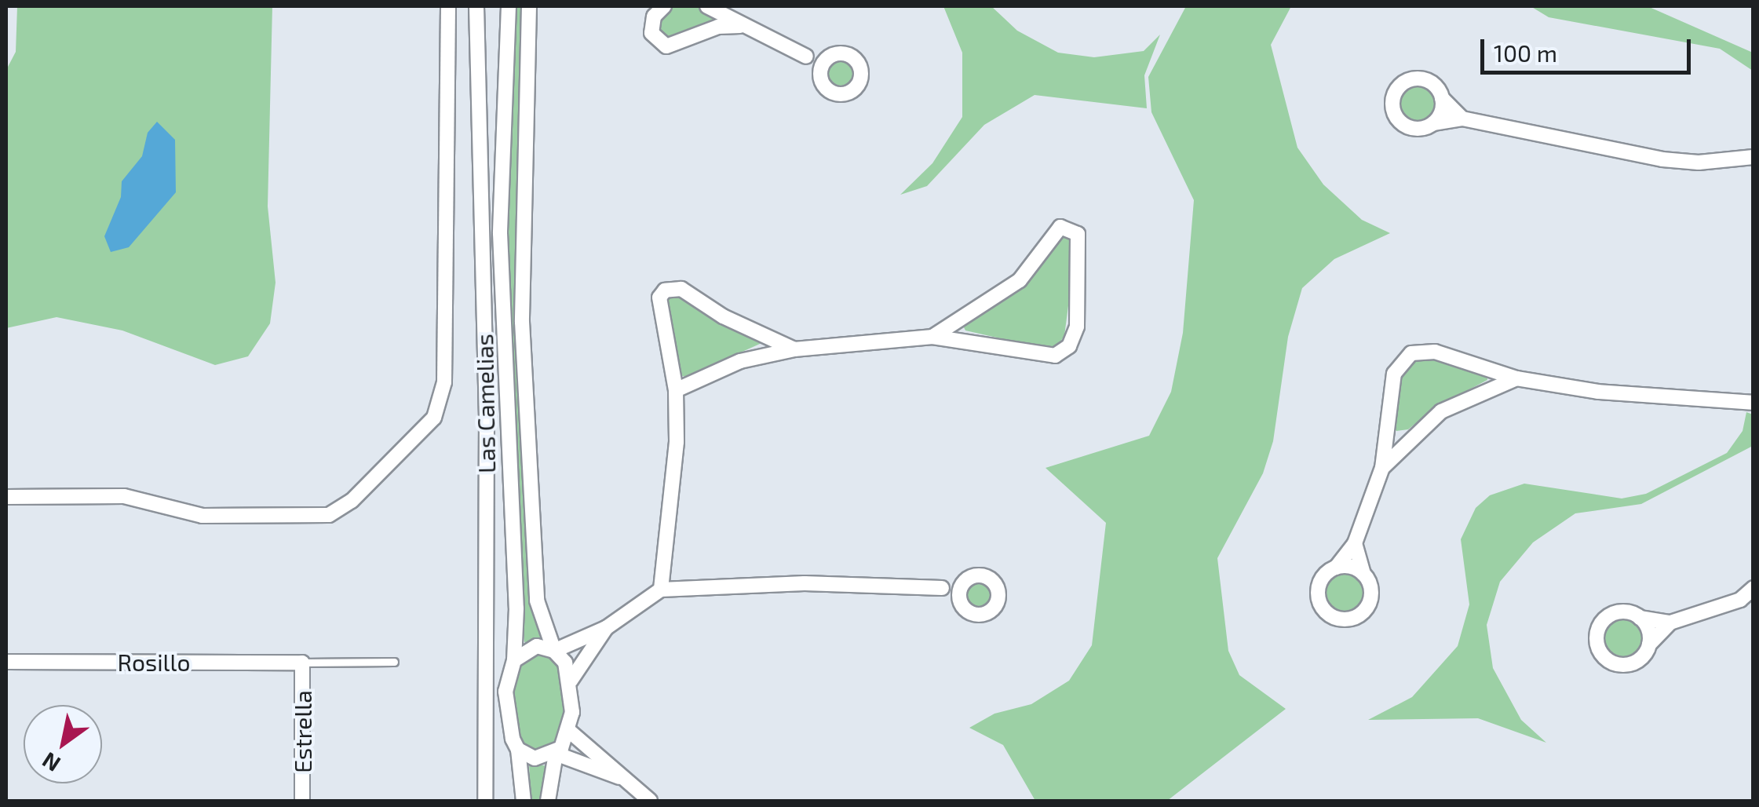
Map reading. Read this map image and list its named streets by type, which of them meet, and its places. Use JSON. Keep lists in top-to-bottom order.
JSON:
{
  "streets": {
    "street": ["Las Camelias", "Rosillo", "Estrella"]
  },
  "crossings": [
    ["Rosillo", "Estrella"]
  ],
  "scale_bar": "100 m",
  "north": "bottom left"
}
